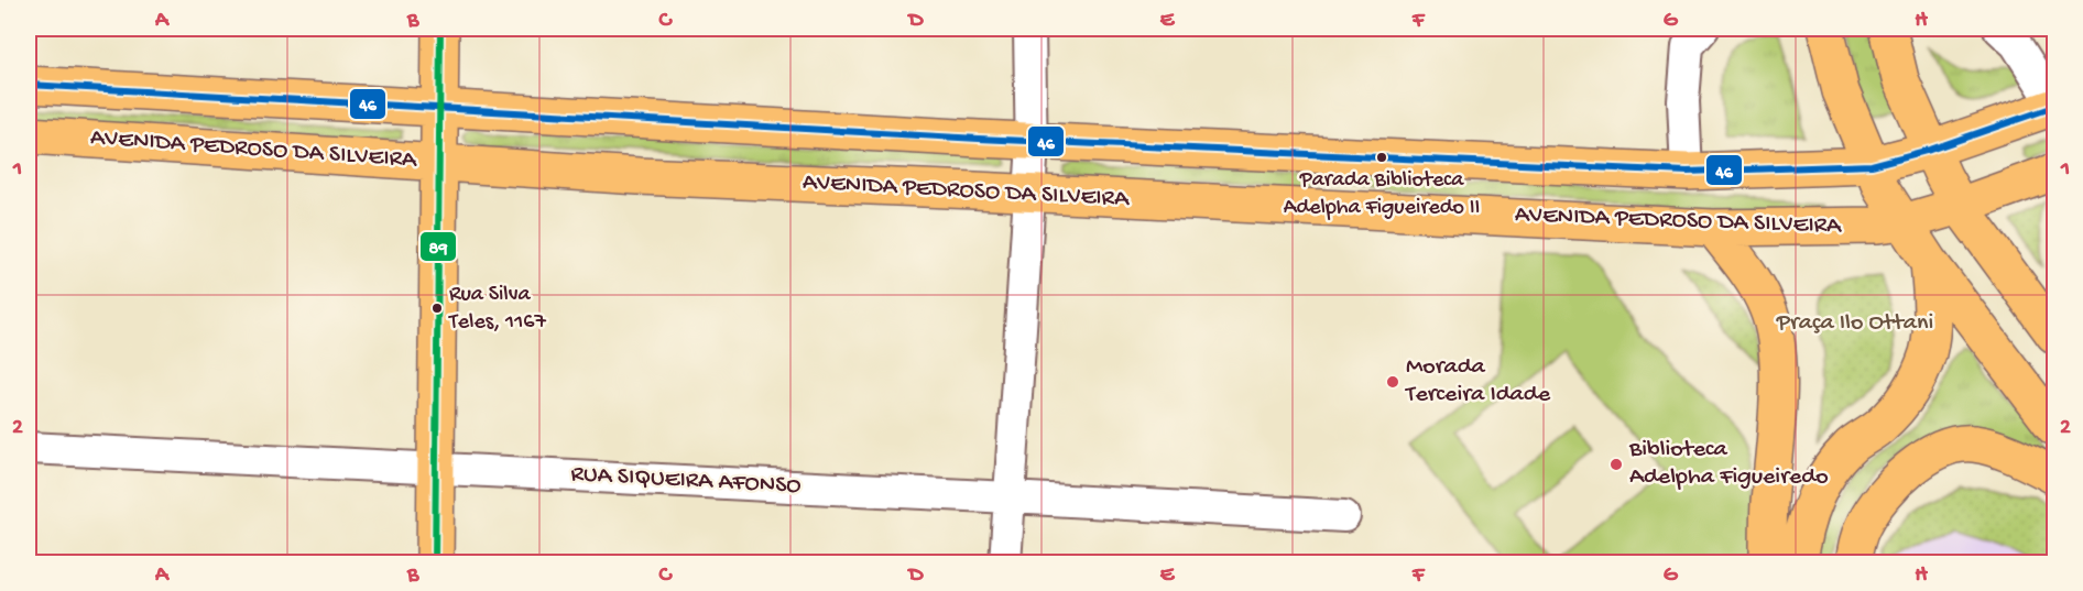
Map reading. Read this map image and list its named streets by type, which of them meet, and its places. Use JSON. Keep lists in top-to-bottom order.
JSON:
{
  "streets": {
    "main road": ["AVENIDA PEDROSO DA SILVEIRA"],
    "street": ["RUA SIQUEIRA AFONSO"]
  },
  "parks": ["Praça Ilo Ottani"],
  "places": [
    "Parada Biblioteca Adelpha Figueiredo II",
    "Rua Silva Teles, 1167",
    "Morada Terceira Idade",
    "Biblioteca Adelpha Figueiredo"
  ],
  "lines": ["transit line 89", "transit line 46"],
  "grid": {
    "columns": [
      "A",
      "B",
      "C",
      "D",
      "E",
      "F",
      "G",
      "H"
    ],
    "rows": ["1", "2"]
  }
}
